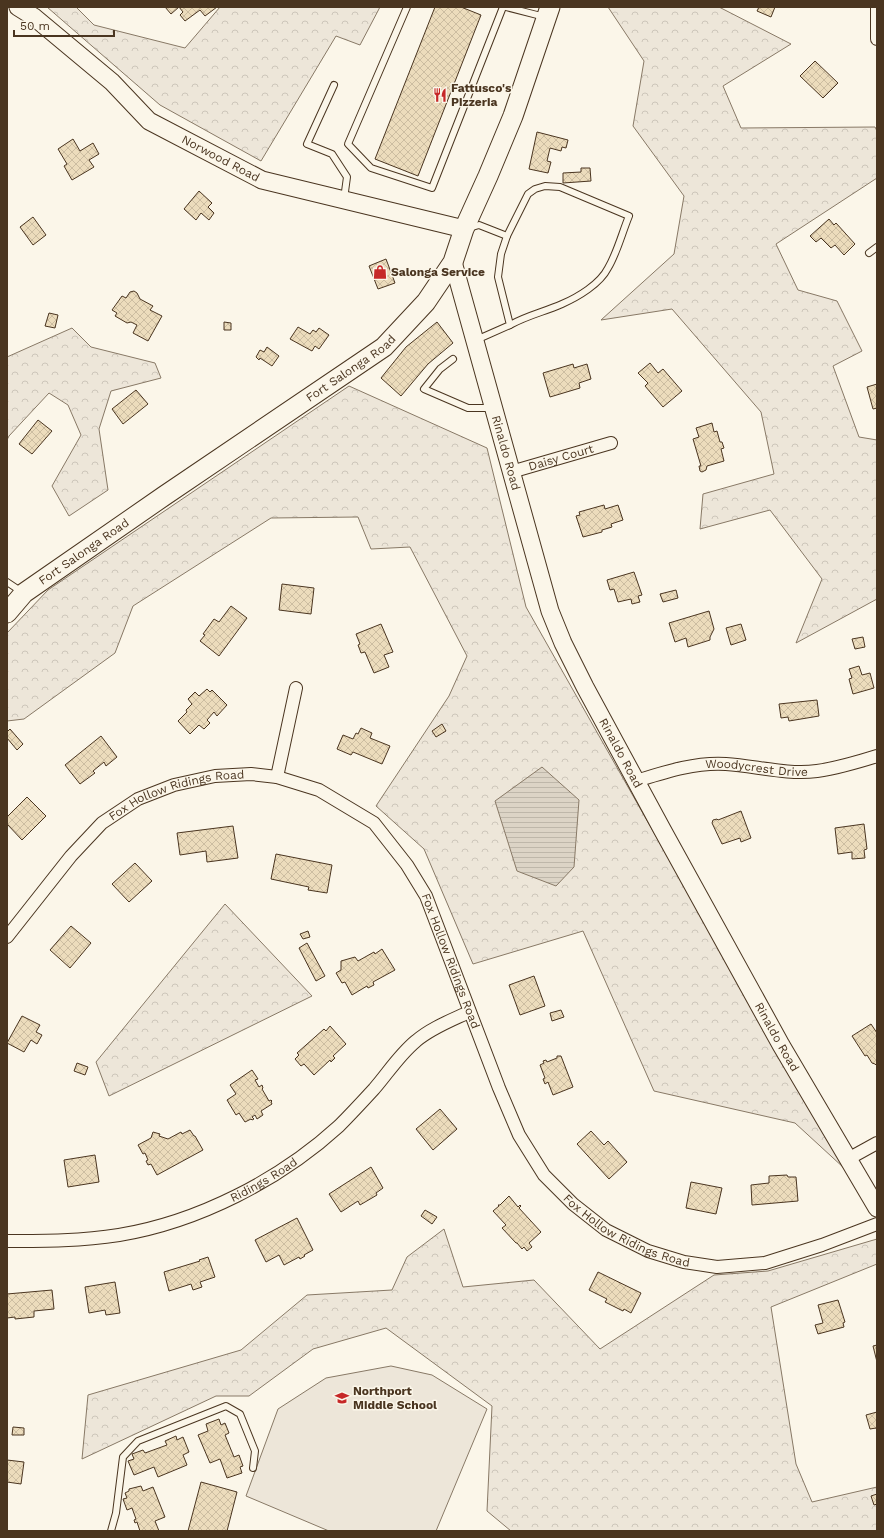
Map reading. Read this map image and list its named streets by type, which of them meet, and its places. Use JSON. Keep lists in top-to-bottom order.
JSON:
{
  "streets": {
    "main road": ["Fort Salonga Road"],
    "street": [
      "Norwood Road",
      "Rinaldo Road",
      "Daisy Court",
      "Woodycrest Drive",
      "Fox Hollow Ridings Road",
      "Ridings Road"
    ]
  },
  "crossings": [
    ["Norwood Road", "Fort Salonga Road"],
    ["Fort Salonga Road", "Rinaldo Road"],
    ["Rinaldo Road", "Daisy Court"],
    ["Rinaldo Road", "Woodycrest Drive"],
    ["Fox Hollow Ridings Road", "Ridings Road"]
  ],
  "places": {
    "restaurant": ["Fattusco's Pizzeria"],
    "shop": ["Salonga Service"],
    "school or university": ["Northport Middle School"]
  },
  "scale_bar": "50 m"
}
